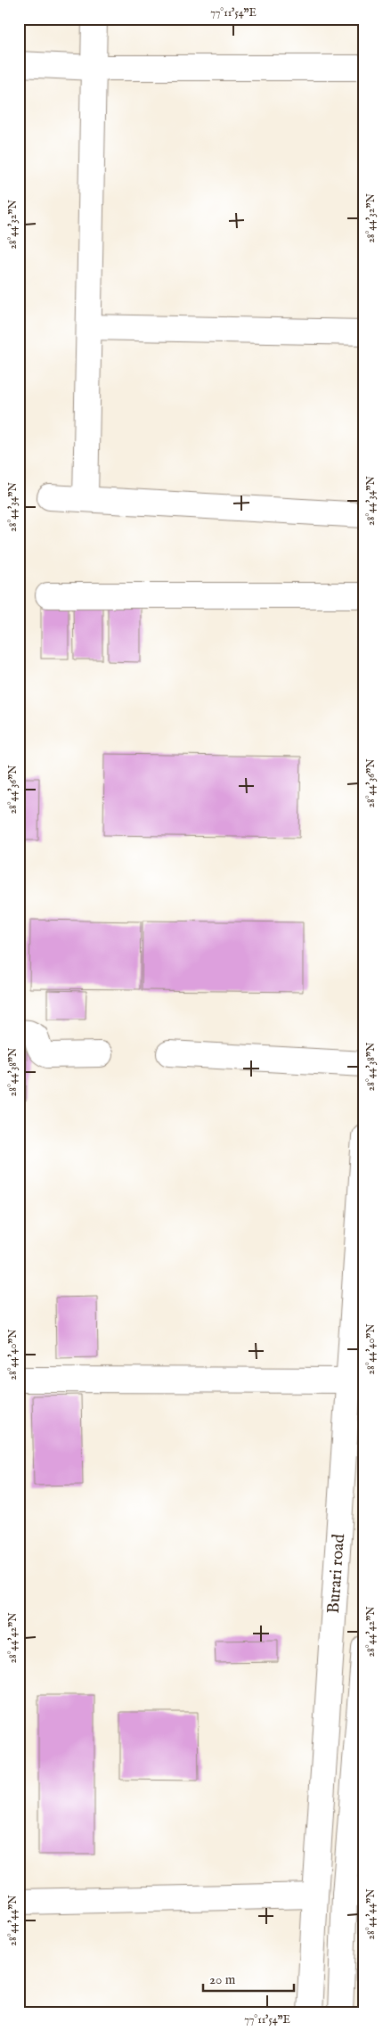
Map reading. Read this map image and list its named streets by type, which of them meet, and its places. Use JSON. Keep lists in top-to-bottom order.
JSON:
{
  "streets": {
    "street": ["Burari road"]
  },
  "scale_bar": "20 m",
  "coordinates": [
    "77°11'54\"E",
    "28°44'32\"N",
    "28°44'34\"N",
    "28°44'36\"N",
    "28°44'38\"N",
    "28°44'40\"N",
    "28°44'42\"N",
    "28°44'44\"N"
  ]
}
